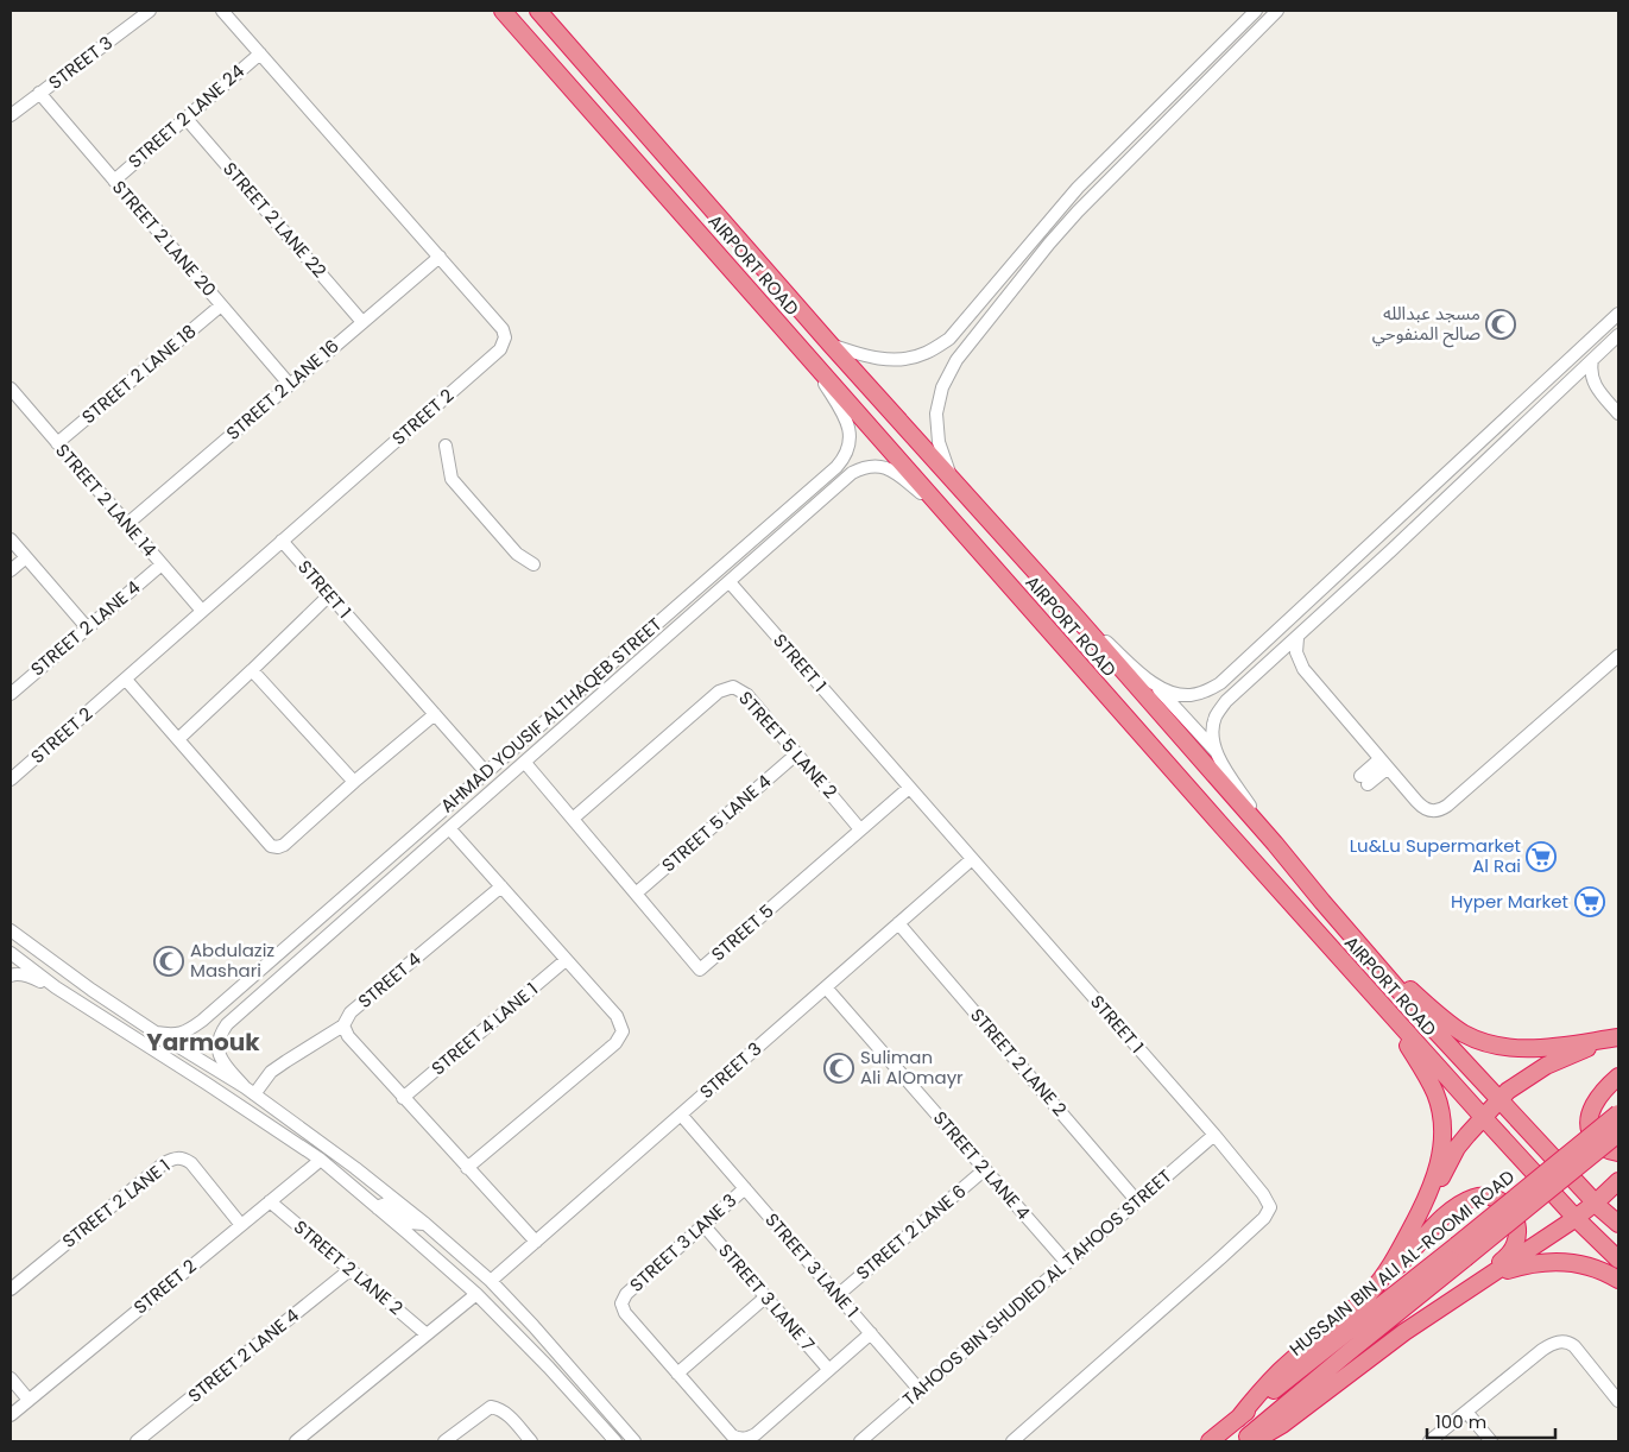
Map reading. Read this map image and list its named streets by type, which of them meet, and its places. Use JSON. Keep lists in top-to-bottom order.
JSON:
{
  "streets": {
    "highway": ["AIRPORT ROAD", "HUSSAIN BIN ALI AL-ROOMI ROAD"],
    "street": [
      "STREET 3",
      "STREET 2 LANE 24",
      "STREET 2 LANE 22",
      "STREET 2 LANE 20",
      "STREET 2 LANE 18",
      "STREET 2 LANE 16",
      "STREET 2",
      "STREET 2 LANE 14",
      "STREET 1",
      "STREET 2 LANE 4",
      "AHMAD YOUSIF ALTHAQEB STREET",
      "STREET 5 LANE 2",
      "STREET 5 LANE 4",
      "STREET 5",
      "STREET 4",
      "STREET 4 LANE 1",
      "STREET 2 LANE 2",
      "STREET 2 LANE 1",
      "STREET 2 LANE 6",
      "STREET 3 LANE 3",
      "STREET 3 LANE 1",
      "TAHOOS BIN SHUDIED AL TAHOOS STREET",
      "STREET 3 LANE 7"
    ]
  },
  "crossings": [
    ["STREET 3", "STREET 2 LANE 20"],
    ["STREET 3", "STREET 1"],
    ["STREET 3", "STREET 2 LANE 4"],
    ["STREET 3", "STREET 4"],
    ["STREET 3", "STREET 2 LANE 2"],
    ["STREET 3", "STREET 3 LANE 1"],
    ["STREET 2 LANE 24", "STREET 2 LANE 22"],
    ["STREET 2 LANE 24", "STREET 2 LANE 20"],
    ["STREET 2 LANE 24", "STREET 2"],
    ["STREET 2 LANE 22", "STREET 2 LANE 16"],
    ["STREET 2 LANE 20", "STREET 2 LANE 18"],
    ["STREET 2 LANE 20", "STREET 2 LANE 16"],
    ["AIRPORT ROAD", "AHMAD YOUSIF ALTHAQEB STREET"],
    ["STREET 2 LANE 18", "STREET 2 LANE 14"],
    ["STREET 2 LANE 16", "STREET 2"],
    ["STREET 2 LANE 16", "STREET 2 LANE 14"],
    ["STREET 2", "STREET 2 LANE 14"],
    ["STREET 2", "STREET 1"],
    ["STREET 2", "STREET 2 LANE 2"],
    ["STREET 2", "STREET 2 LANE 1"],
    ["STREET 2 LANE 14", "STREET 2 LANE 4"],
    ["STREET 1", "AHMAD YOUSIF ALTHAQEB STREET"],
    ["STREET 1", "STREET 5"],
    ["STREET 1", "TAHOOS BIN SHUDIED AL TAHOOS STREET"],
    ["STREET 2 LANE 4", "STREET 2 LANE 2"],
    ["STREET 2 LANE 4", "STREET 2 LANE 6"],
    ["STREET 2 LANE 4", "TAHOOS BIN SHUDIED AL TAHOOS STREET"],
    ["AHMAD YOUSIF ALTHAQEB STREET", "STREET 5"],
    ["STREET 5 LANE 2", "STREET 5 LANE 4"],
    ["STREET 5 LANE 2", "STREET 5"],
    ["STREET 5 LANE 4", "STREET 5"],
    ["STREET 4", "STREET 4 LANE 1"],
    ["STREET 2 LANE 2", "TAHOOS BIN SHUDIED AL TAHOOS STREET"],
    ["STREET 2 LANE 6", "STREET 3 LANE 1"],
    ["STREET 3 LANE 3", "STREET 3 LANE 1"],
    ["STREET 3 LANE 3", "STREET 3 LANE 7"],
    ["STREET 3 LANE 1", "TAHOOS BIN SHUDIED AL TAHOOS STREET"]
  ],
  "districts": ["Yarmouk"],
  "places": {
    "mosque": ["مسجد عبدالله صالح المنفوحي", "Abdulaziz Mashari", "Suliman Ali AlOmayr"],
    "supermarket": ["Lu&Lu Supermarket Al Rai", "Hyper Market"]
  },
  "scale_bar": "100 m"
}
